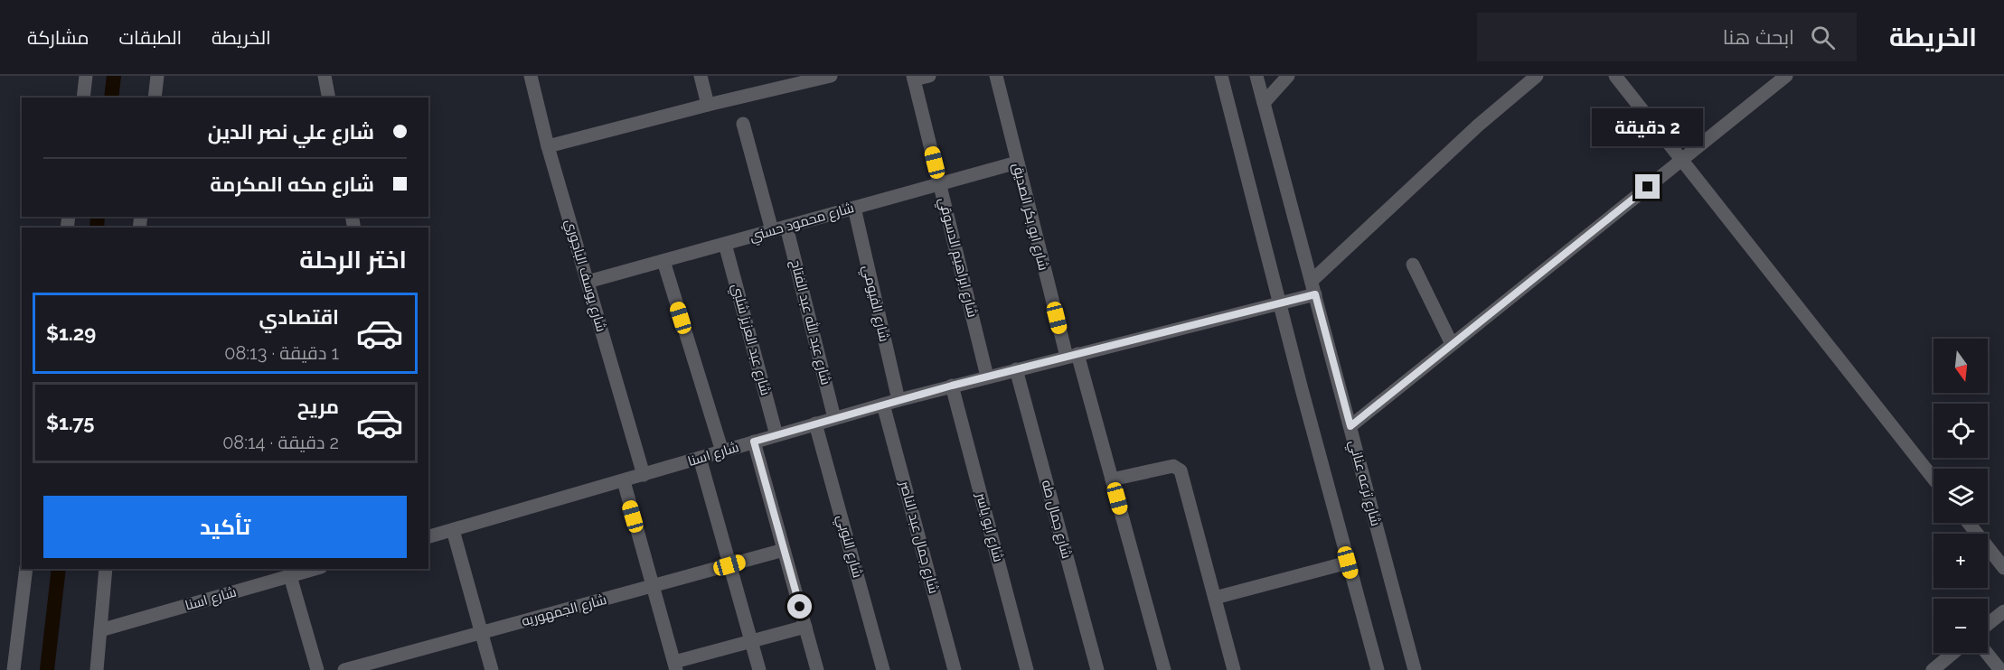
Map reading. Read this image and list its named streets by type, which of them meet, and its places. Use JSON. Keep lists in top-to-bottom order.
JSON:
{
  "streets": {
    "street": [
      "شارع ابو بكر الصديق",
      "شارع محمود حسني",
      "شارع ابراهيم الدسوقي",
      "شارع يوسف الباجوري",
      "شارع الفيومي",
      "شارع عبد الله عبد الفتاح",
      "شارع عبد العزيز شلبي",
      "شارع اسنا",
      "شارع ترعه عناني",
      "شارع جمال طه",
      "شارع ابو ياسر",
      "شارع جمال عبد الناصر",
      "شارع النوبي",
      "شارع الجمهوريه"
    ]
  },
  "crossings": [
    ["شارع ابو بكر الصديق", "شارع محمود حسني"],
    ["شارع ابو بكر الصديق", "شارع اسنا"],
    ["شارع محمود حسني", "شارع ابراهيم الدسوقي"],
    ["شارع محمود حسني", "شارع يوسف الباجوري"],
    ["شارع محمود حسني", "شارع الفيومي"],
    ["شارع محمود حسني", "شارع عبد الله عبد الفتاح"],
    ["شارع محمود حسني", "شارع عبد العزيز شلبي"],
    ["شارع ابراهيم الدسوقي", "شارع اسنا"],
    ["شارع يوسف الباجوري", "شارع اسنا"],
    ["شارع الفيومي", "شارع اسنا"],
    ["شارع عبد الله عبد الفتاح", "شارع اسنا"],
    ["شارع عبد العزيز شلبي", "شارع اسنا"],
    ["شارع اسنا", "شارع ترعه عناني"],
    ["شارع اسنا", "شارع جمال طه"],
    ["شارع اسنا", "شارع ابو ياسر"],
    ["شارع اسنا", "شارع جمال عبد الناصر"],
    ["شارع اسنا", "شارع النوبي"]
  ],
  "north": "bottom",
  "page": {
    "header": "الخريطة",
    "search": "ابحث هنا",
    "nav": ["الخريطة", "الطبقات", "مشاركة"],
    "banner": ["شارع علي نصر الدين", "شارع مكه المكرمة"],
    "bubble": "2 دقيقة",
    "heading": "اختر الرحلة",
    "list": [
      {
        "name": "اقتصادي",
        "note": "1 دقيقة · 08:13",
        "value": "$1.29"
      },
      {
        "name": "مريح",
        "note": "2 دقيقة · 08:14",
        "value": "$1.75"
      }
    ],
    "map_buttons": ["+", "−"],
    "buttons": "تأكيد"
  }
}
